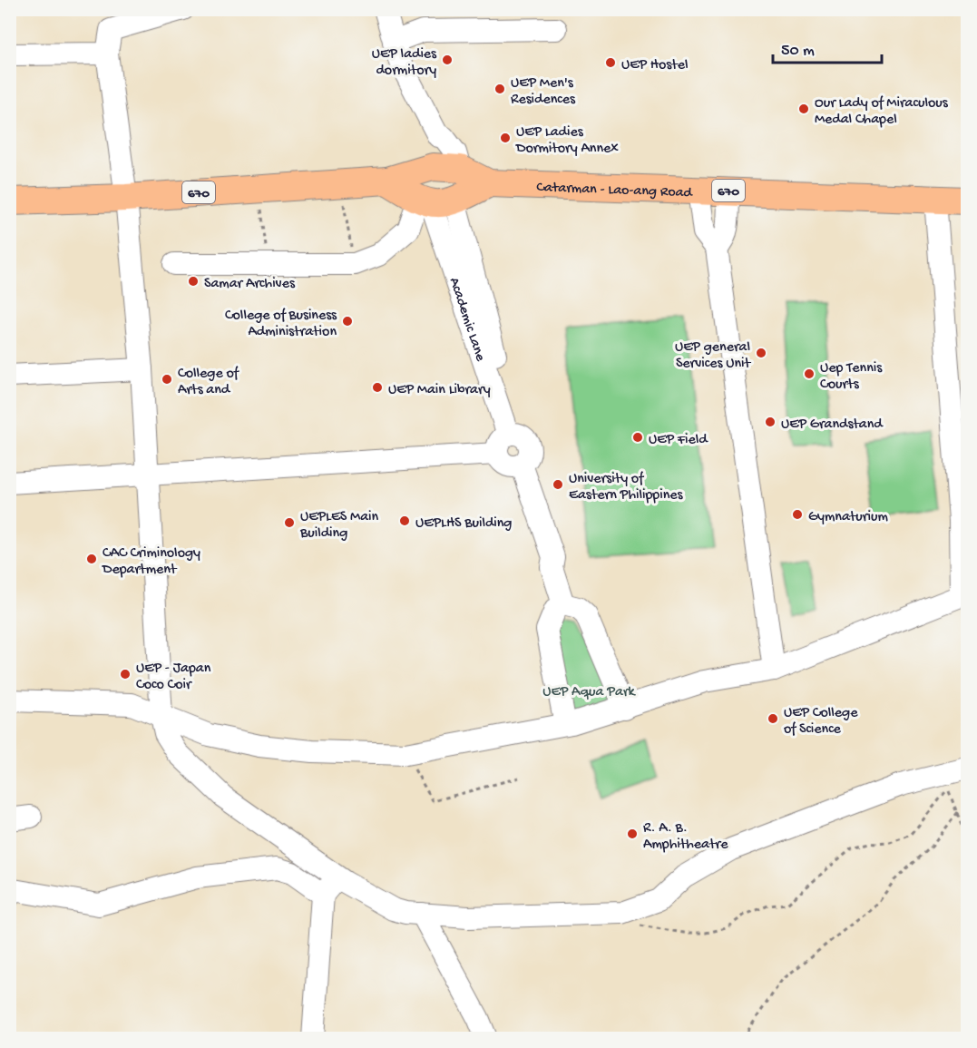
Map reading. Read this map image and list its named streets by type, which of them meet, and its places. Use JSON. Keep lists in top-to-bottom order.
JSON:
{
  "streets": {
    "main road": ["Catarman - Lao-ang Road", "670"],
    "street": ["Academic Lane"]
  },
  "crossings": [
    ["Catarman - Lao-ang Road", "Academic Lane"]
  ],
  "parks": ["UEP Aqua Park"],
  "places": [
    "UEP ladies dormitory",
    "UEP Hostel",
    "UEP Men's Residences",
    "Our Lady of Miraculous Medal Chapel",
    "UEP Ladies Dormitory Annex",
    "Samar Archives",
    "College of Business Administration",
    "UEP general Services Unit",
    "Uep Tennis Courts",
    "College of Arts and",
    "UEP Main Library",
    "UEP Grandstand",
    "UEP Field",
    "University of Eastern Philippines",
    "Gymnaturium",
    "UEPLHS Building",
    "UEPLES Main Building",
    "CAC Criminology Department",
    "UEP - Japan Coco Coir",
    "UEP College of Science",
    "R. A. B. Amphitheatre"
  ],
  "scale_bar": "50 m"
}
